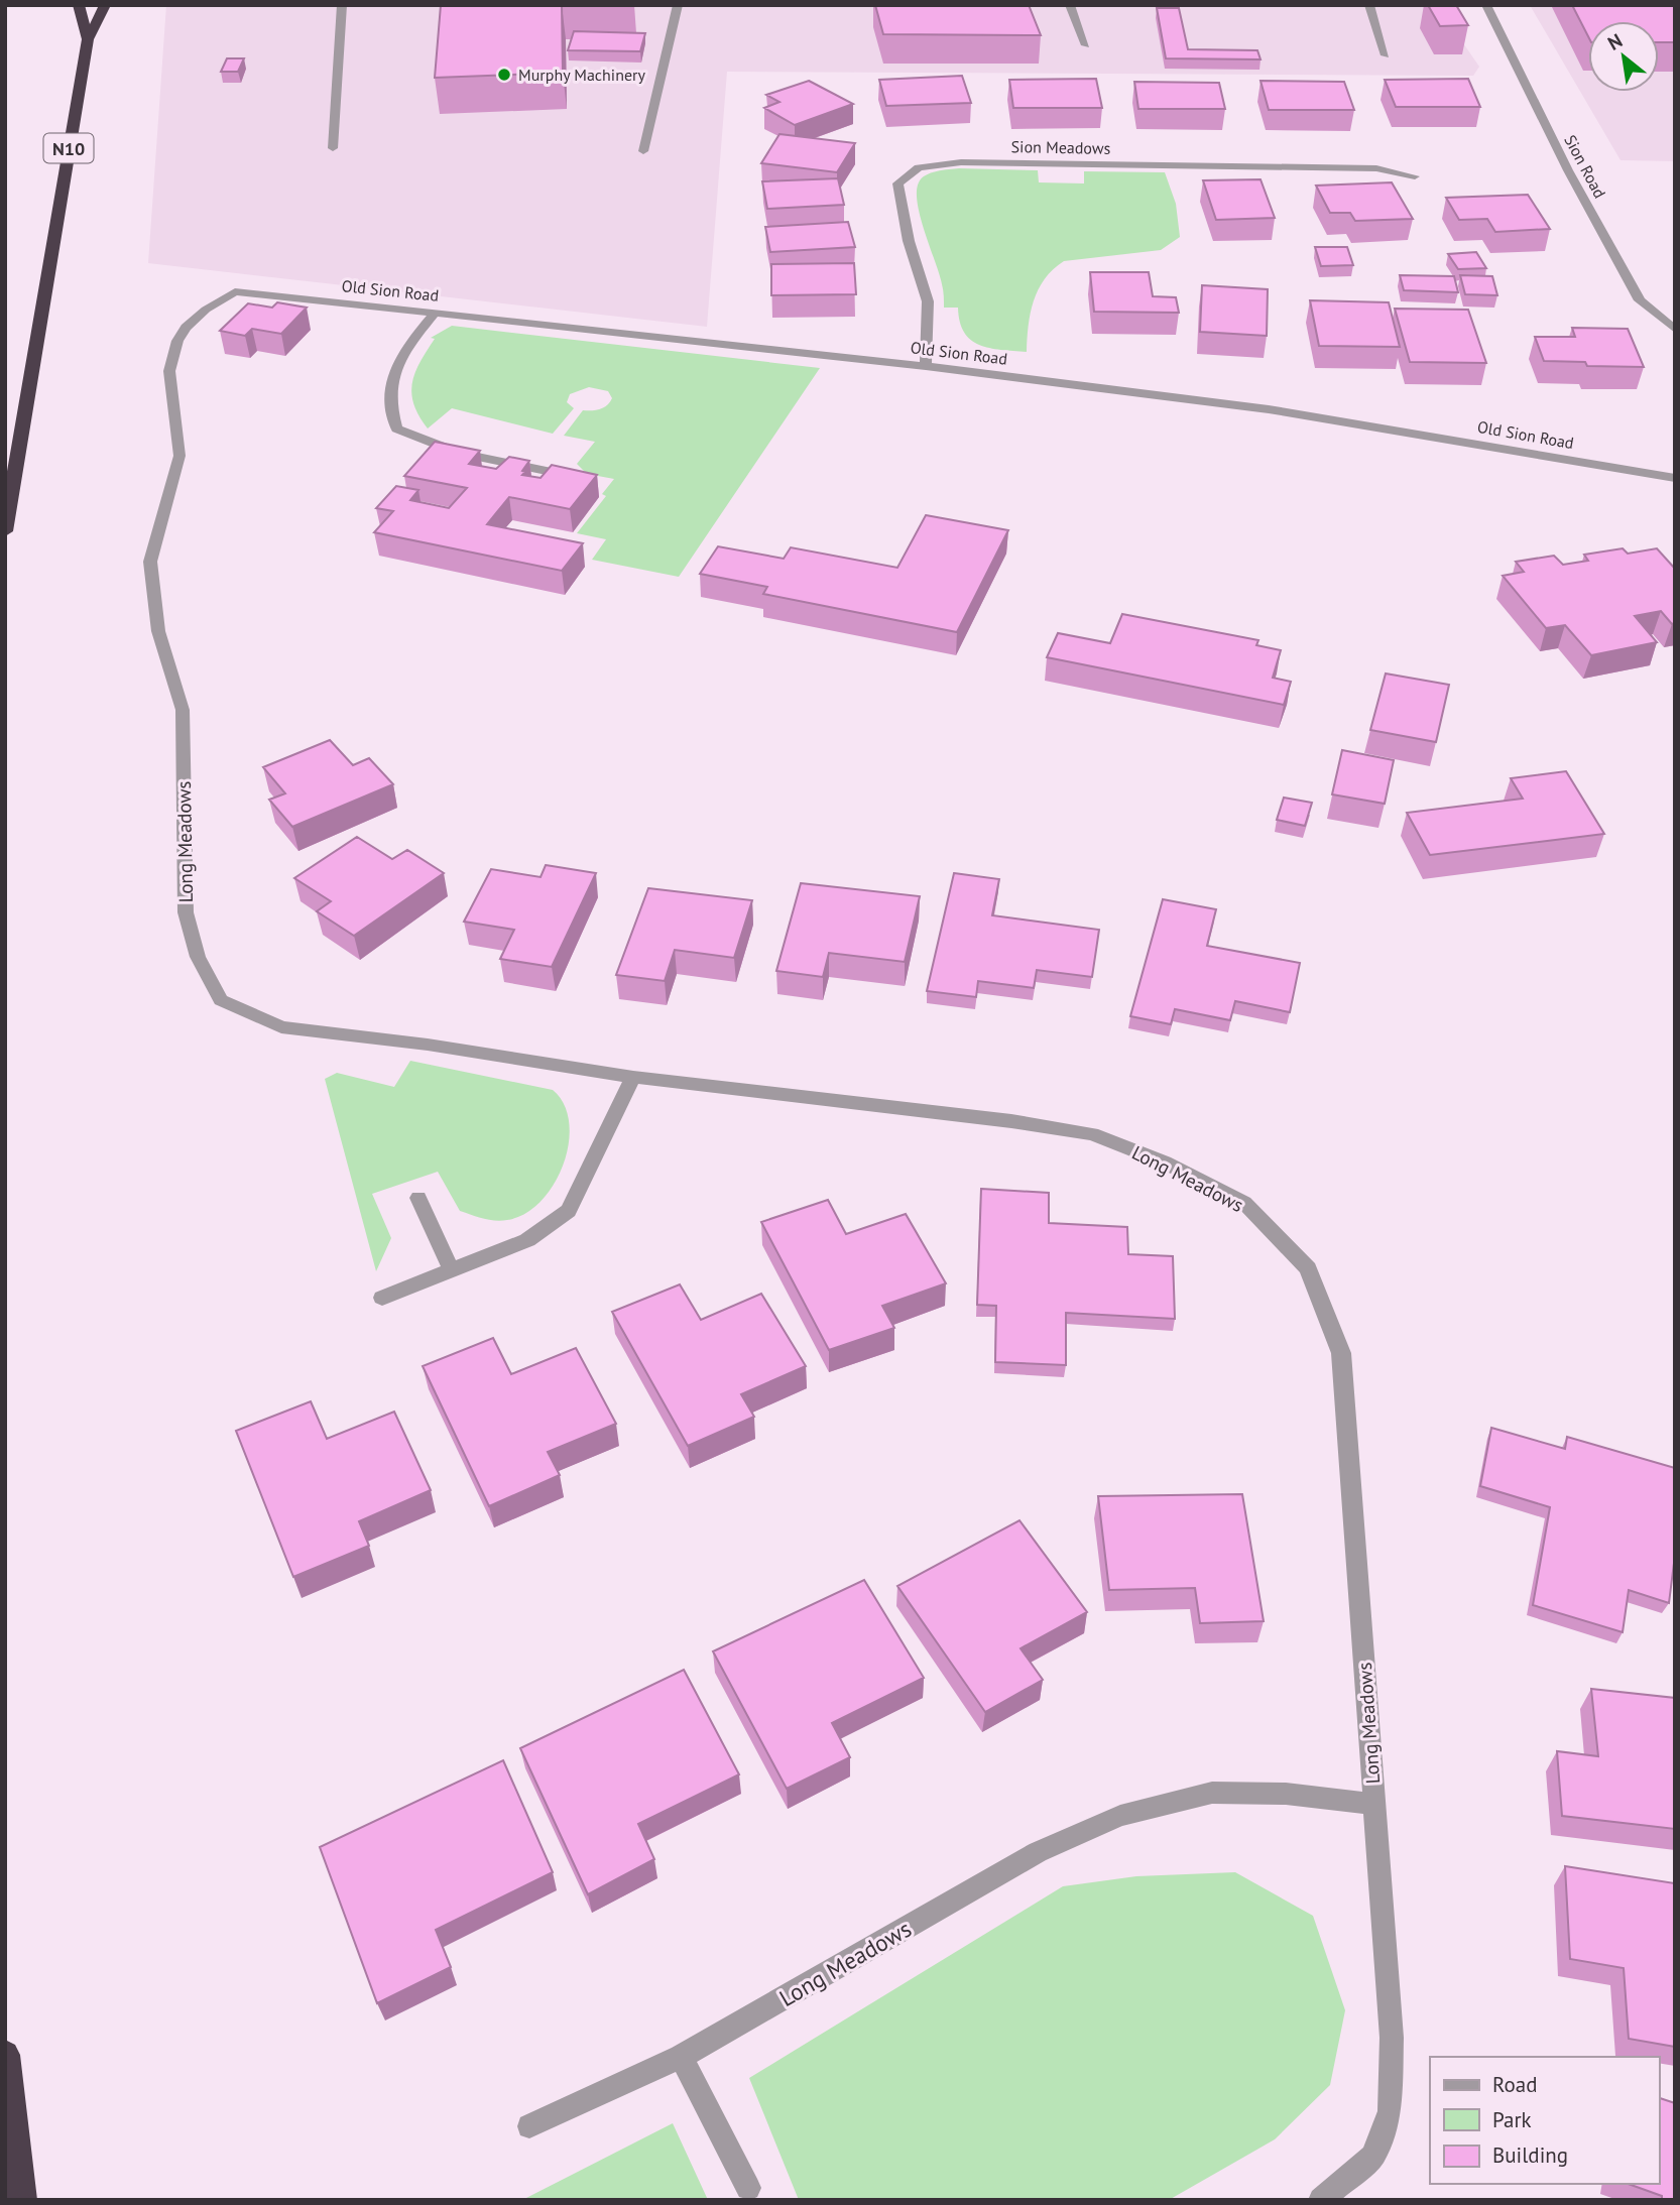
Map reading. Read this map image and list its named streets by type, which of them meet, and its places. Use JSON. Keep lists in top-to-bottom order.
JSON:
{
  "streets": {
    "highway": ["N10"],
    "street": [
      "Sion Meadows",
      "Sion Road",
      "Old Sion Road",
      "Long Meadows"
    ]
  },
  "crossings": [
    ["Sion Meadows", "Old Sion Road"],
    ["Old Sion Road", "Long Meadows"]
  ],
  "places": ["Murphy Machinery"],
  "legend": ["Road", "Park", "Building"],
  "north": "top left"
}
